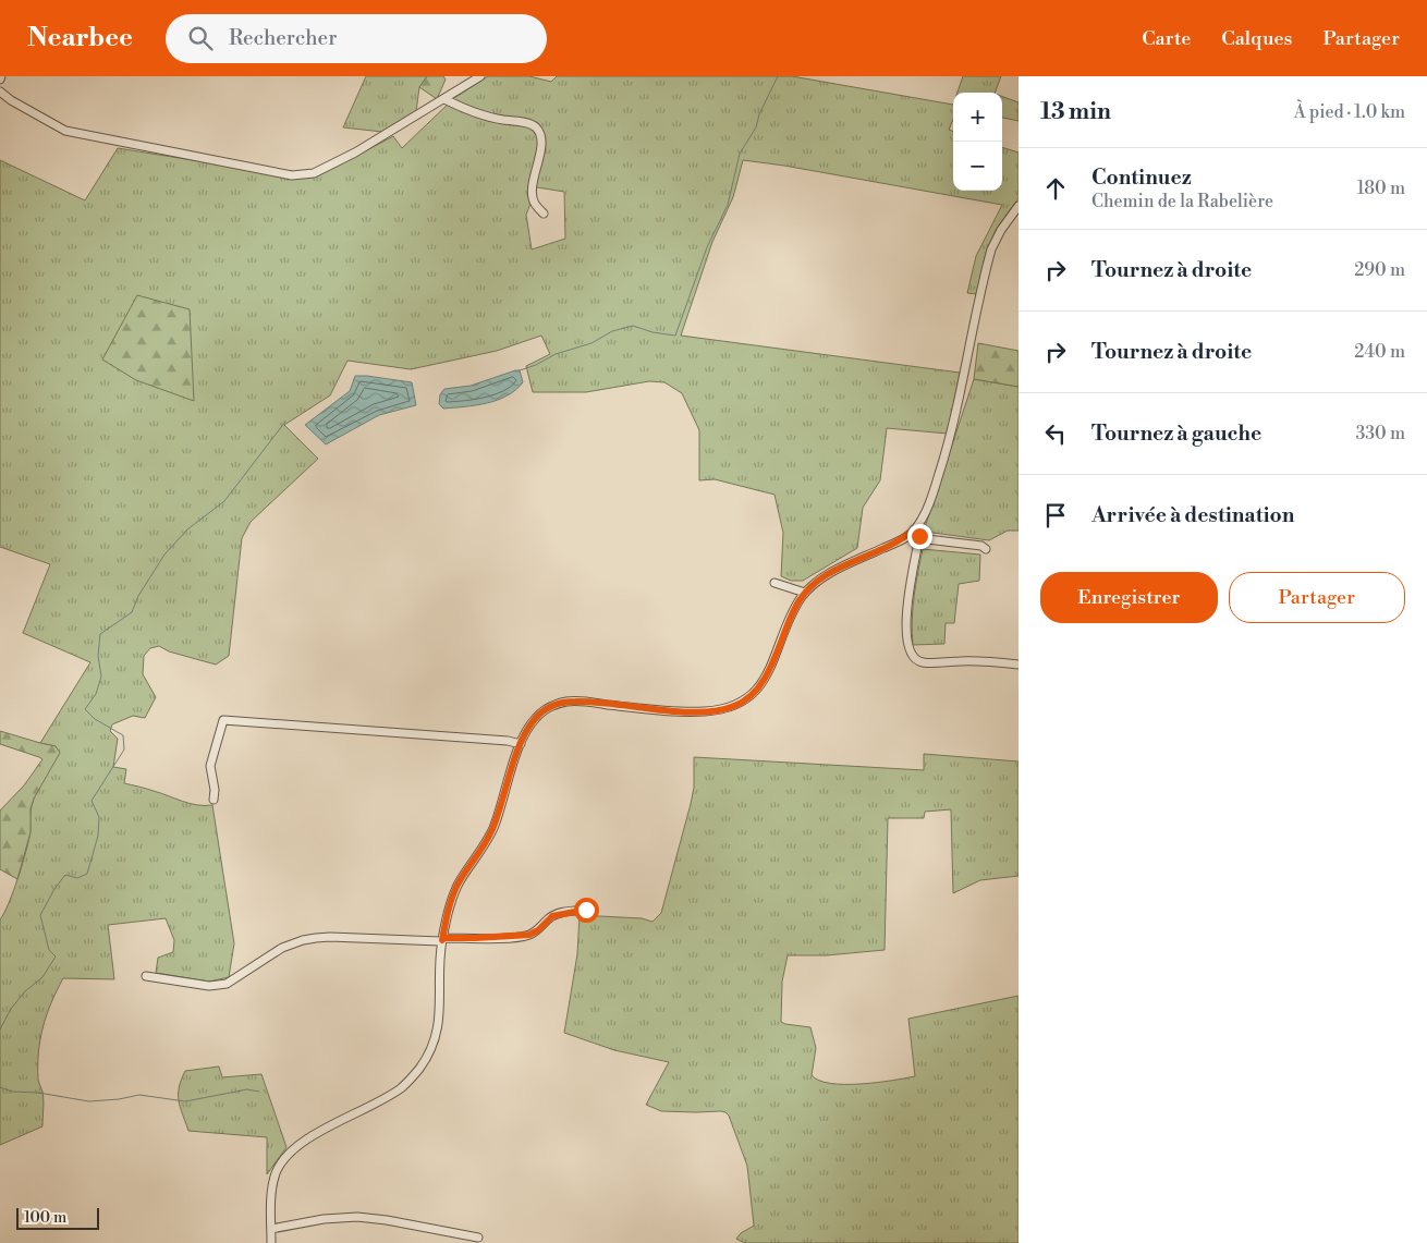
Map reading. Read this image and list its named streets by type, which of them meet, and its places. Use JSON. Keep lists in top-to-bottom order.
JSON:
{
  "scale_bar": "100 m",
  "page": {
    "header": "Nearbee",
    "search": "Rechercher",
    "nav": ["Carte", "Calques", "Partager"],
    "heading": ["13 min", "À pied · 1.0 km"],
    "map_buttons": ["+", "−"],
    "list": [
      ["Continuez", "Chemin de la Rabelière", "180 m"],
      ["Tournez à droite", "290 m"],
      ["Tournez à droite", "240 m"],
      ["Tournez à gauche", "330 m"],
      "Arrivée à destination"
    ],
    "buttons": ["Enregistrer", "Partager"],
    "scale": "100 m"
  }
}
